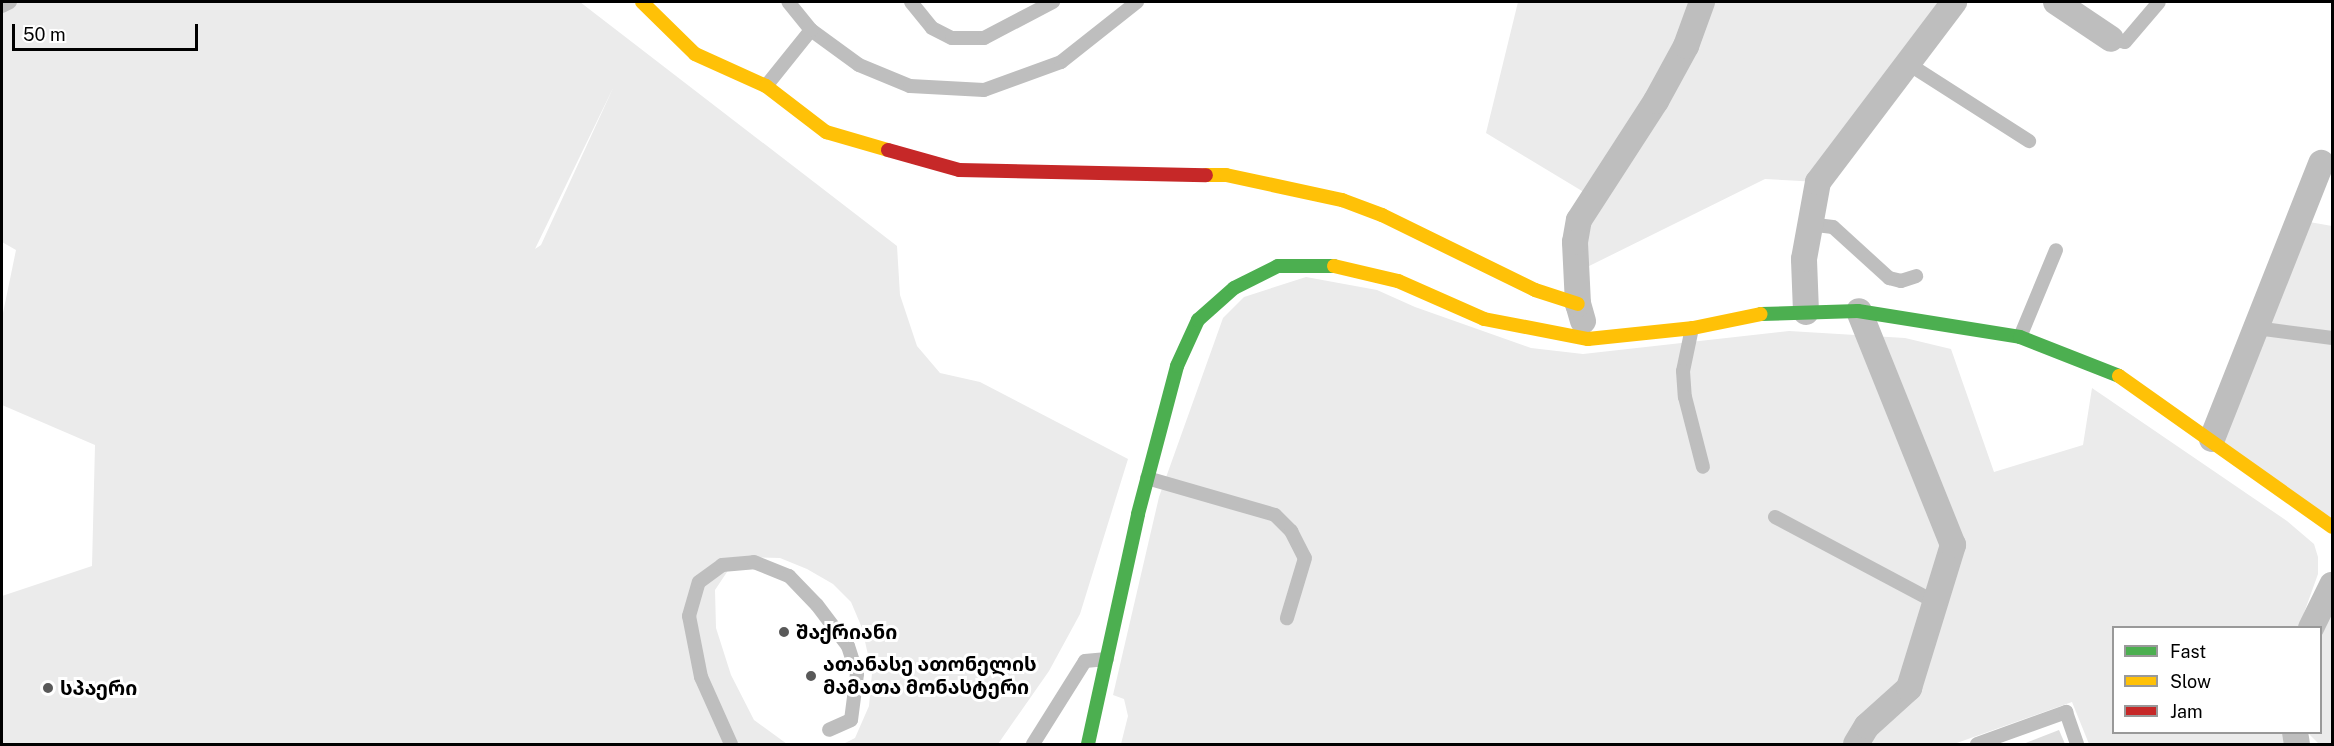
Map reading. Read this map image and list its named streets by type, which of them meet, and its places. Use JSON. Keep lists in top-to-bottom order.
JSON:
{
  "places": ["შაქრიანი", "ათანასე ათონელის მამათა მონასტერი", "სპაერი"],
  "legend": ["Fast", "Slow", "Jam"],
  "scale_bar": "50 m"
}
